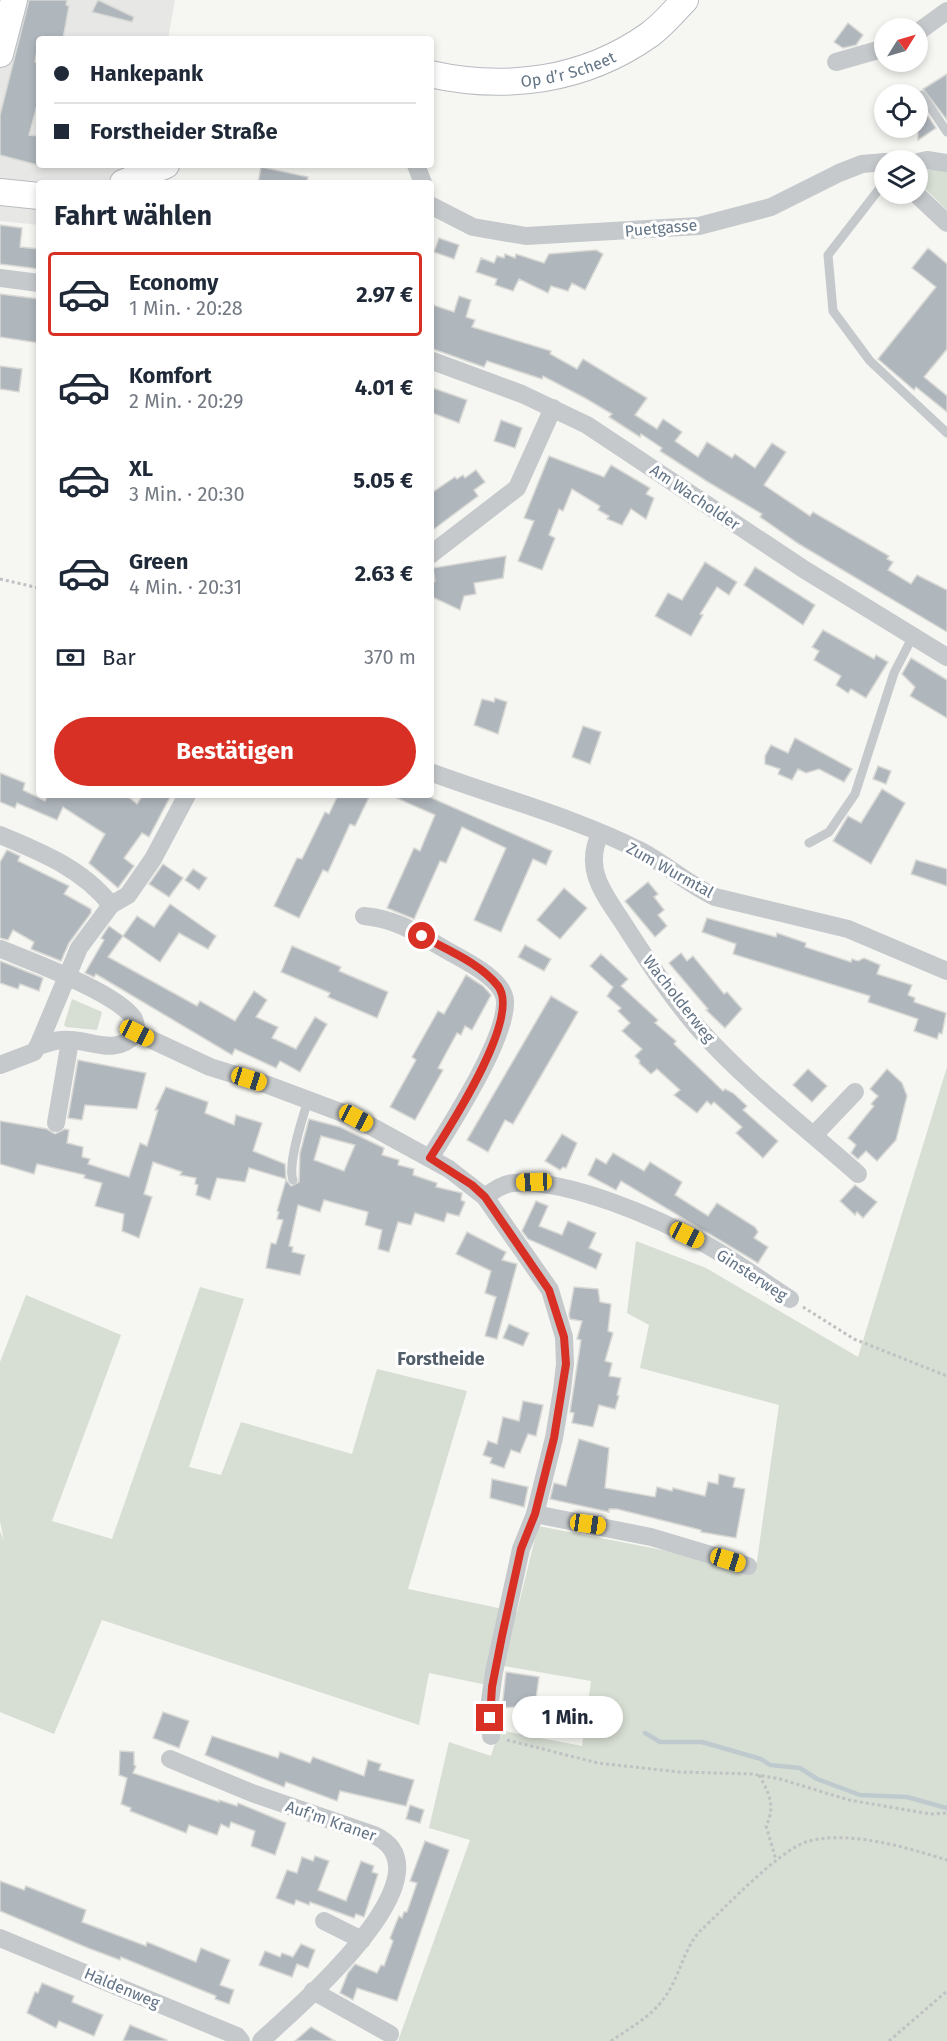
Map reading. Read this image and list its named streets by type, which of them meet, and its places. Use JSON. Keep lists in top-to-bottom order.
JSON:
{
  "streets": {
    "street": [
      "Op d’r Scheet",
      "Puetgasse",
      "Am Wacholder",
      "Zum Wurmtal",
      "Wacholderweg",
      "Ginsterweg",
      "Auf'm Kraner",
      "Haldenweg"
    ]
  },
  "crossings": [
    ["Zum Wurmtal", "Wacholderweg"]
  ],
  "districts": ["Forstheide"],
  "north": "top right",
  "page": {
    "banner": ["Hankepank", "Forstheider Straße"],
    "heading": "Fahrt wählen",
    "list": [
      {
        "name": "Economy",
        "note": "1 Min. · 20:28",
        "value": "2.97 €"
      },
      {
        "name": "Komfort",
        "note": "2 Min. · 20:29",
        "value": "4.01 €"
      },
      {
        "name": "XL",
        "note": "3 Min. · 20:30",
        "value": "5.05 €"
      },
      {
        "name": "Green",
        "note": "4 Min. · 20:31",
        "value": "2.63 €"
      }
    ],
    "pay": ["Bar", "370 m"],
    "buttons": "Bestätigen",
    "bubble": "1 Min."
  }
}
